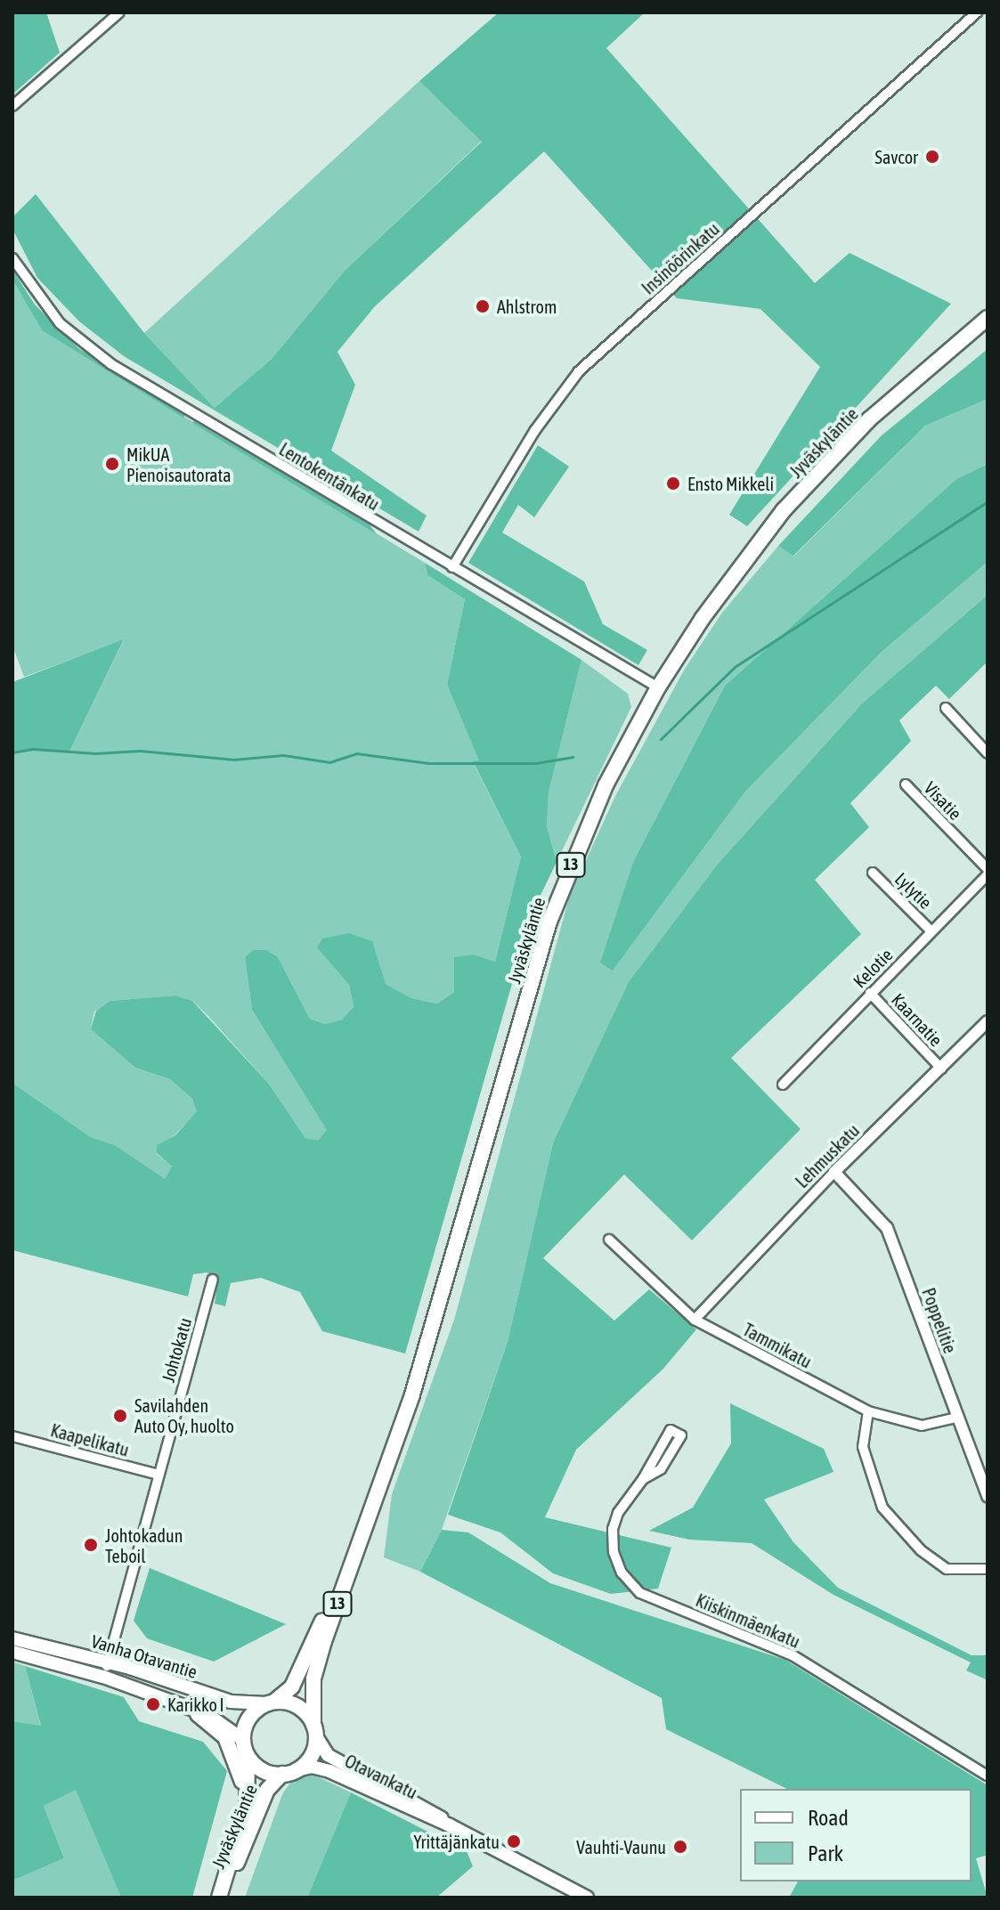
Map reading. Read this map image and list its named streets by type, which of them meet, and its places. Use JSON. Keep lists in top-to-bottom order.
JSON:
{
  "streets": {
    "highway": ["Jyväskyläntie", "13"],
    "main road": ["Vanha Otavantie", "Otavankatu"],
    "street": [
      "Insinöörinkatu",
      "Lentokentänkatu",
      "Visatie",
      "Lylytie",
      "Kelotie",
      "Kaarnatie",
      "Lehmuskatu",
      "Poppelitie",
      "Tammikatu",
      "Johtokatu",
      "Kaapelikatu",
      "Kiiskinmäenkatu"
    ]
  },
  "crossings": [
    ["Insinöörinkatu", "Lentokentänkatu"],
    ["Jyväskyläntie", "Lentokentänkatu"],
    ["Jyväskyläntie", "13"],
    ["Jyväskyläntie", "Vanha Otavantie"],
    ["Jyväskyläntie", "Otavankatu"],
    ["13", "Vanha Otavantie"],
    ["13", "Otavankatu"],
    ["Lylytie", "Kelotie"],
    ["Kelotie", "Kaarnatie"],
    ["Kaarnatie", "Lehmuskatu"],
    ["Lehmuskatu", "Poppelitie"],
    ["Lehmuskatu", "Tammikatu"],
    ["Poppelitie", "Tammikatu"],
    ["Johtokatu", "Kaapelikatu"],
    ["Johtokatu", "Vanha Otavantie"],
    ["Vanha Otavantie", "Otavankatu"]
  ],
  "places": [
    "Savcor",
    "Ahlstrom",
    "MikUA Pienoisautorata",
    "Ensto Mikkeli",
    "Savilahden Auto Oy, huolto",
    "Johtokadun Teboil",
    "Karikko I",
    "Yrittäjänkatu",
    "Vauhti-Vaunu"
  ],
  "legend": ["Road", "Park"]
}
